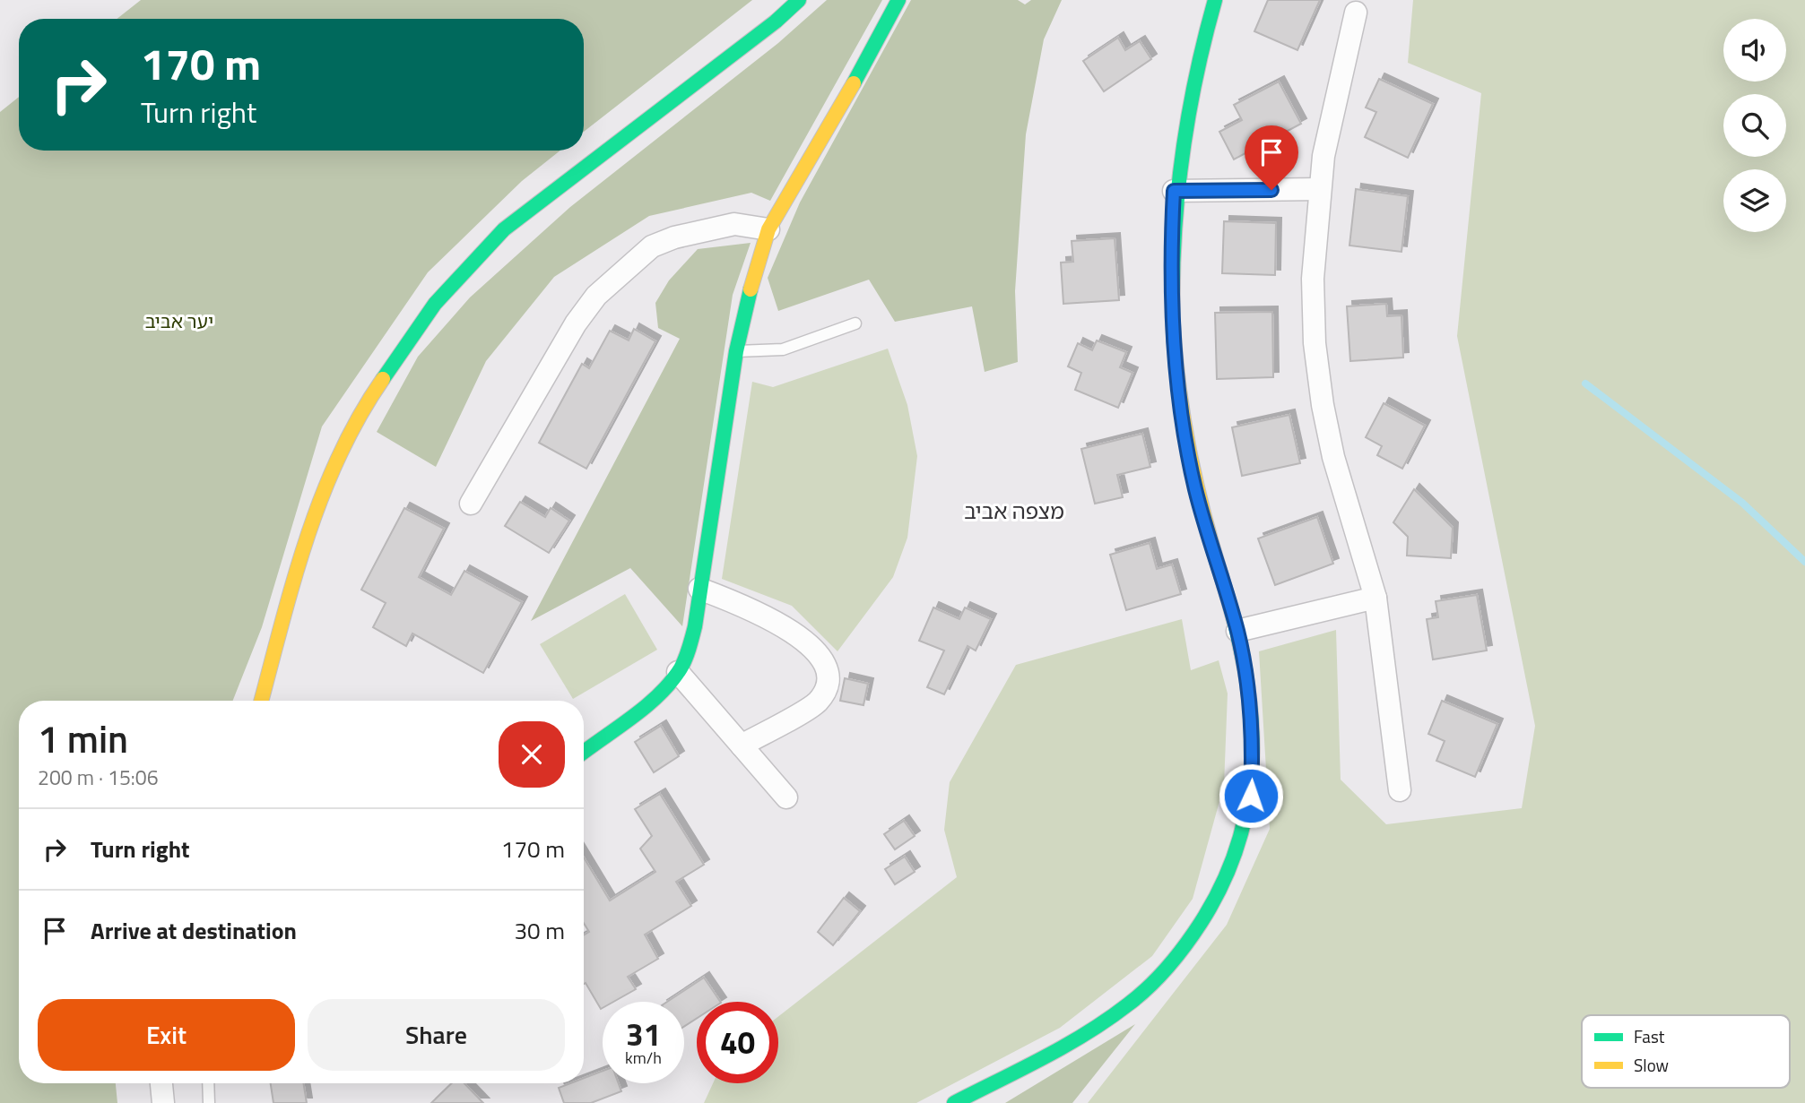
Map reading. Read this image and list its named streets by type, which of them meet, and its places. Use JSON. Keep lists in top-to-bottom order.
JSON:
{
  "districts": ["מצפה אביב"],
  "parks": ["יער אביב"],
  "legend": ["Fast", "Slow"],
  "page": {
    "turn": ["170 m", "Turn right"],
    "heading": ["1 min", "200 m · 15:06"],
    "list": [
      {
        "name": "Turn right",
        "value": "170 m"
      },
      {
        "name": "Arrive at destination",
        "value": "30 m"
      }
    ],
    "buttons": ["Exit", "Share"],
    "speed": "31 km/h",
    "limit": "40"
  }
}
